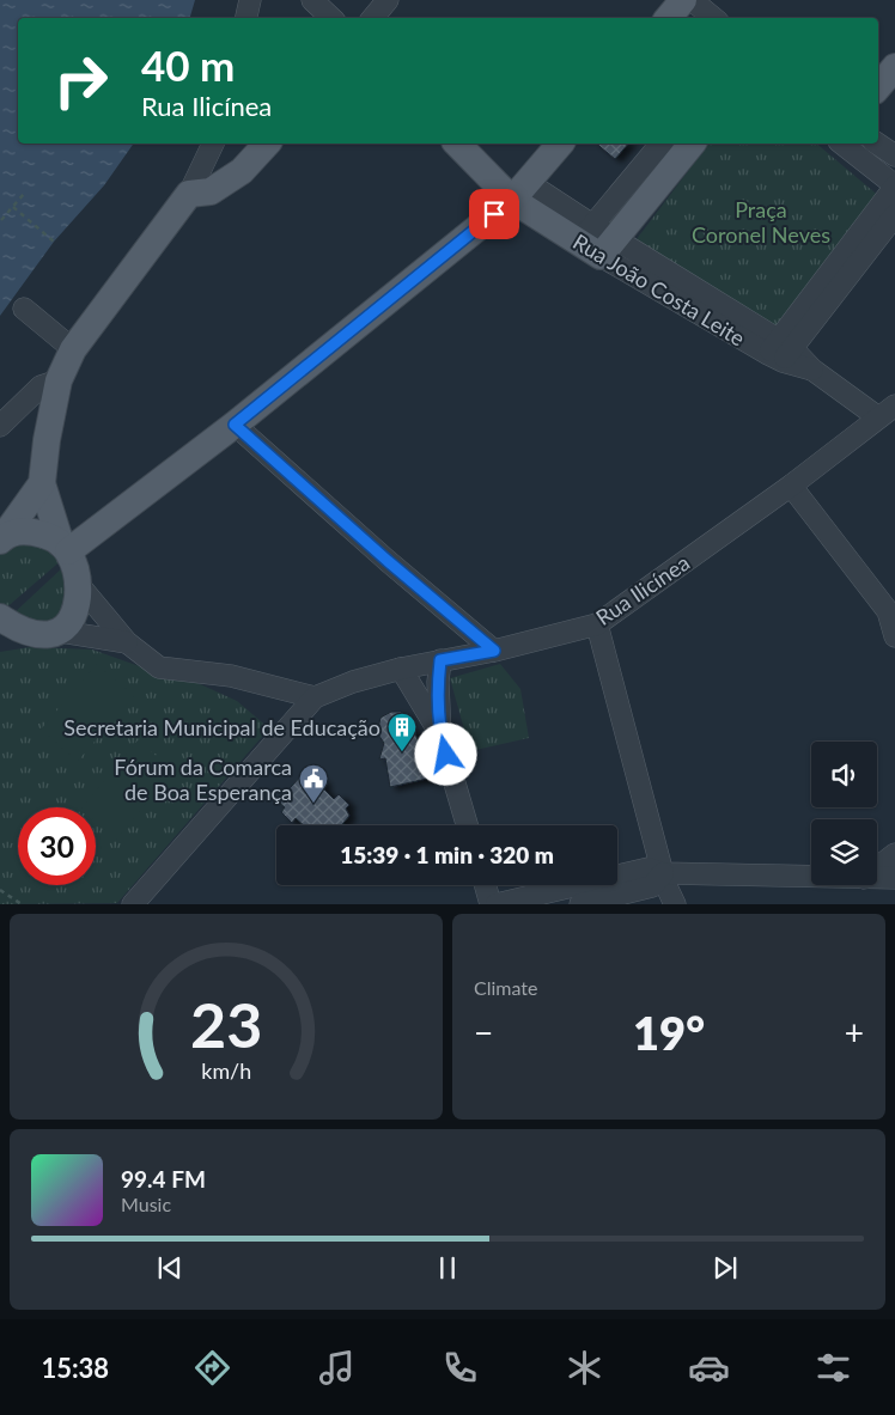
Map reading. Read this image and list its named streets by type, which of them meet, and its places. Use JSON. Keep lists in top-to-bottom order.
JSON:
{
  "streets": {
    "main road": ["Rua João Costa Leite"],
    "street": ["Rua Ilicínea"]
  },
  "crossings": [
    ["Rua João Costa Leite", "Rua Ilicínea"]
  ],
  "parks": ["Praça Coronel Neves"],
  "places": {
    "building": ["Secretaria Municipal de Educação"],
    "public building": ["Fórum da Comarca de Boa Esperança"]
  },
  "page": {
    "turn": ["40 m", "Rua Ilicínea"],
    "limit": "30",
    "trip": "15:39 · 1 min · 320 m",
    "tile": "Climate",
    "heat": ["−", "19°", "+"],
    "song": ["99.4 FM", "Music"],
    "tabs": "15:38",
    "gauge": ["23", "km/h"]
  }
}
